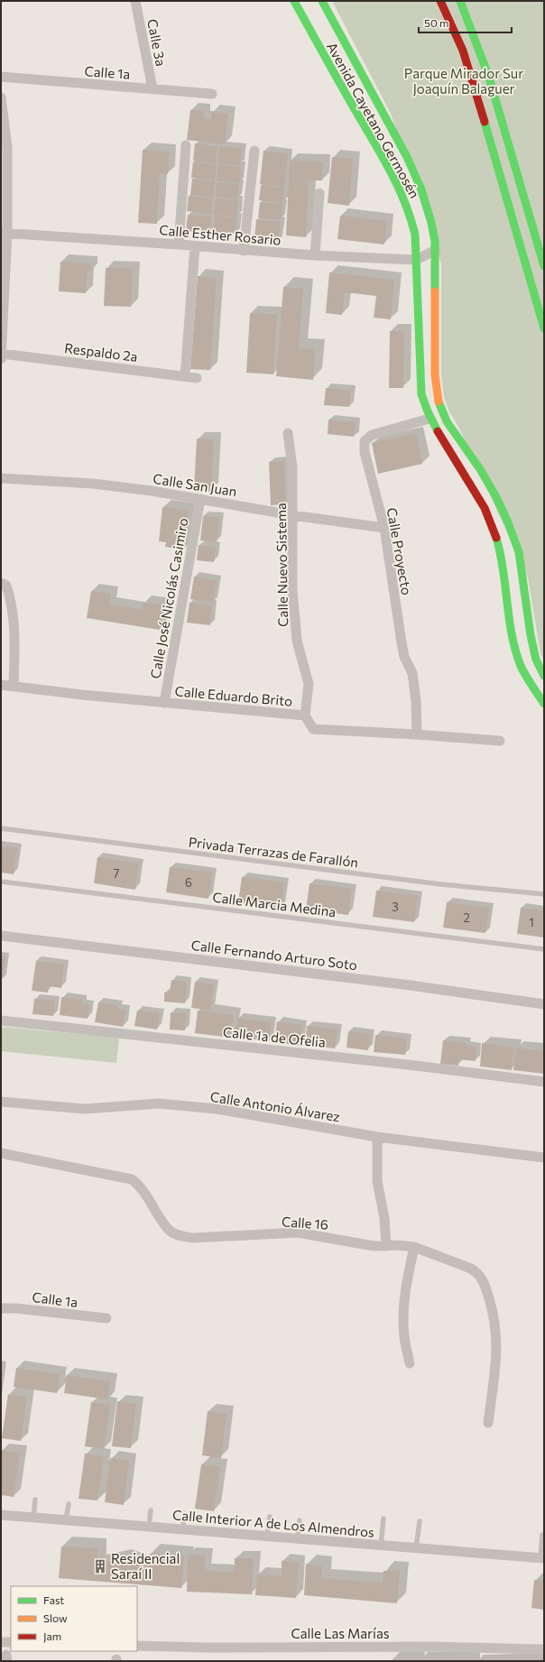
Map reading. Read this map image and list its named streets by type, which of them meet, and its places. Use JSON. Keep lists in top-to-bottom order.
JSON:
{
  "streets": {
    "street": [
      "Calle 3a",
      "Calle 1a",
      "Avenida Cayetano Germosén",
      "Calle Esther Rosario",
      "Respaldo 2a",
      "Calle San Juan",
      "Calle Proyecto",
      "Calle Nuevo Sistema",
      "Calle José Nicolás Casimiro",
      "Calle Eduardo Brito",
      "Calle Fernando Arturo Soto",
      "Calle 1a de Ofelia",
      "Calle Antonio Álvarez",
      "Calle 16",
      "Calle Interior A de Los Almendros",
      "Calle Las Marías"
    ],
    "lane": ["Privada Terrazas de Farallón", "Calle Marcia Medina"]
  },
  "crossings": [
    ["Calle 3a", "Calle 1a"],
    ["Avenida Cayetano Germosén", "Calle Esther Rosario"],
    ["Avenida Cayetano Germosén", "Calle Proyecto"],
    ["Calle San Juan", "Calle Proyecto"],
    ["Calle San Juan", "Calle Nuevo Sistema"],
    ["Calle San Juan", "Calle José Nicolás Casimiro"],
    ["Calle Proyecto", "Calle Eduardo Brito"],
    ["Calle Nuevo Sistema", "Calle Eduardo Brito"],
    ["Calle José Nicolás Casimiro", "Calle Eduardo Brito"]
  ],
  "parks": ["Parque Mirador Sur Joaquín Balaguer"],
  "places": {
    "building": ["Residencial Saraí II"]
  },
  "house_numbers": [
    "7",
    "6",
    "3",
    "2",
    "1"
  ],
  "legend": ["Fast", "Slow", "Jam"],
  "scale_bar": "50 m"
}
